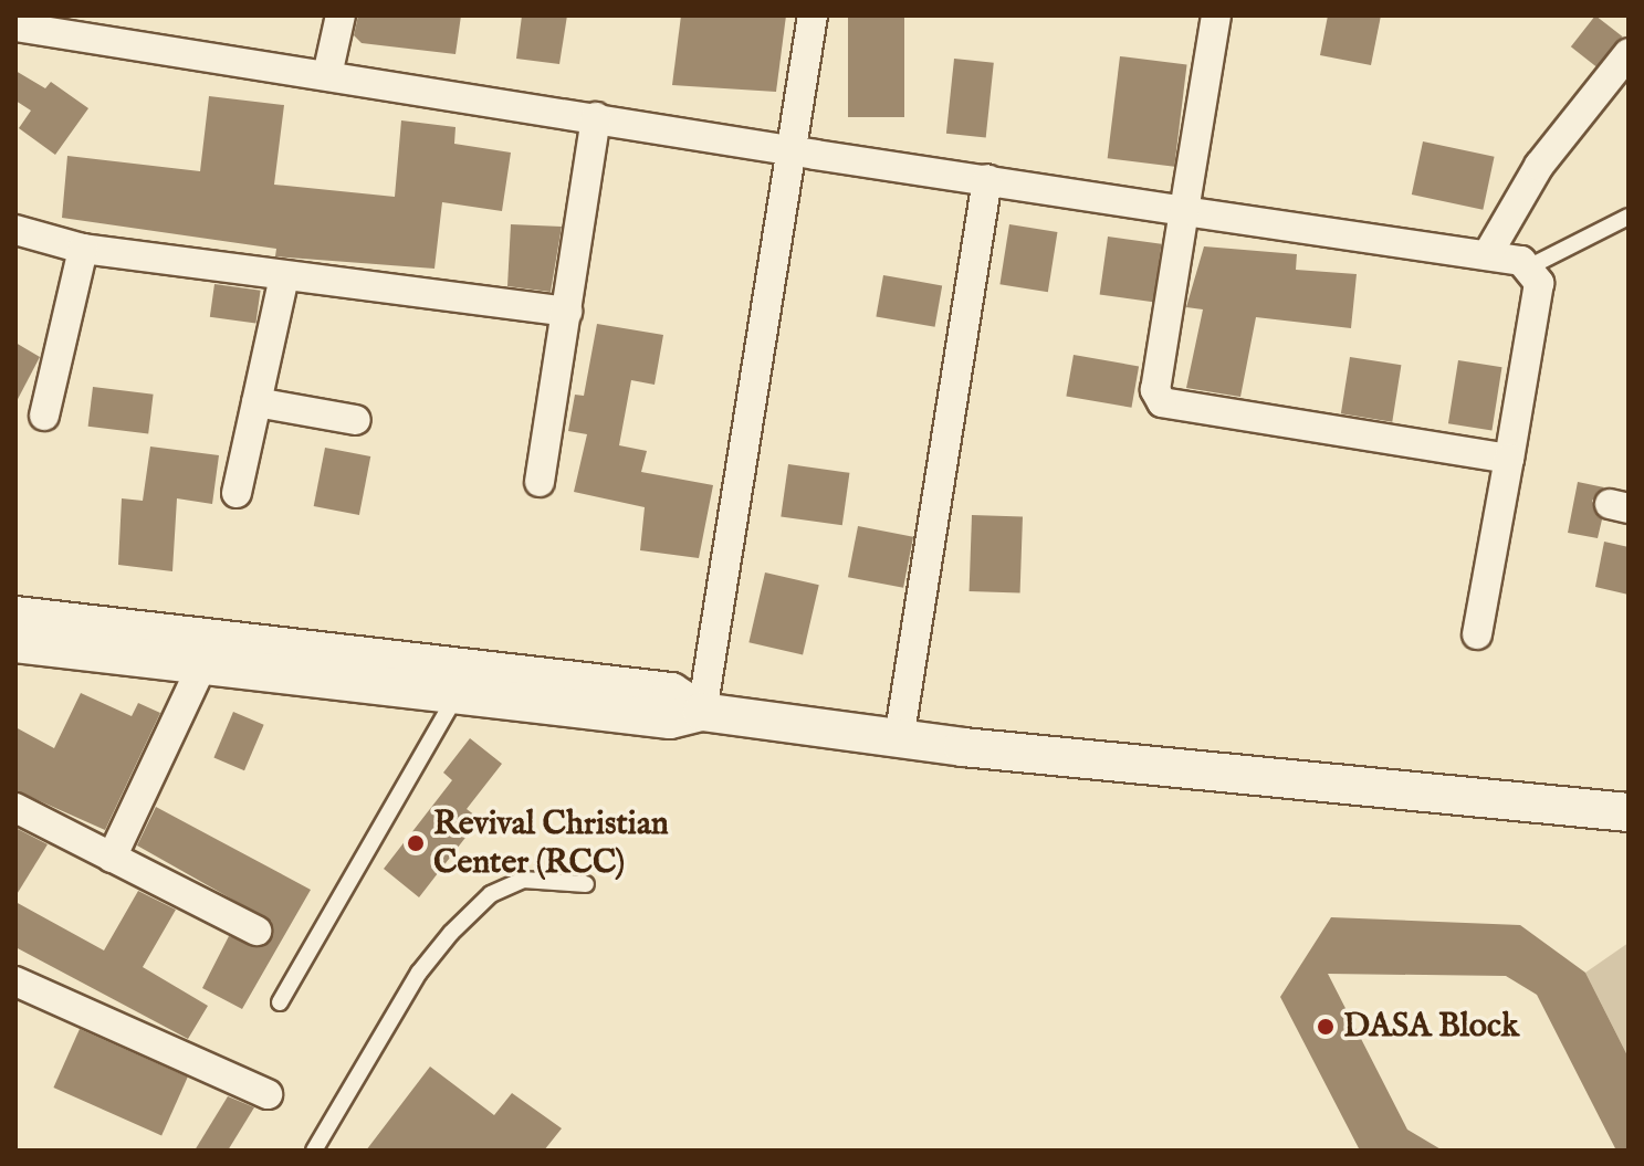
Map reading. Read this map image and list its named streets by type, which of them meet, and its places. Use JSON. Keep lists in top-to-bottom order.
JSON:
{
  "places": ["Revival Christian Center (RCC)", "DASA Block"]
}
